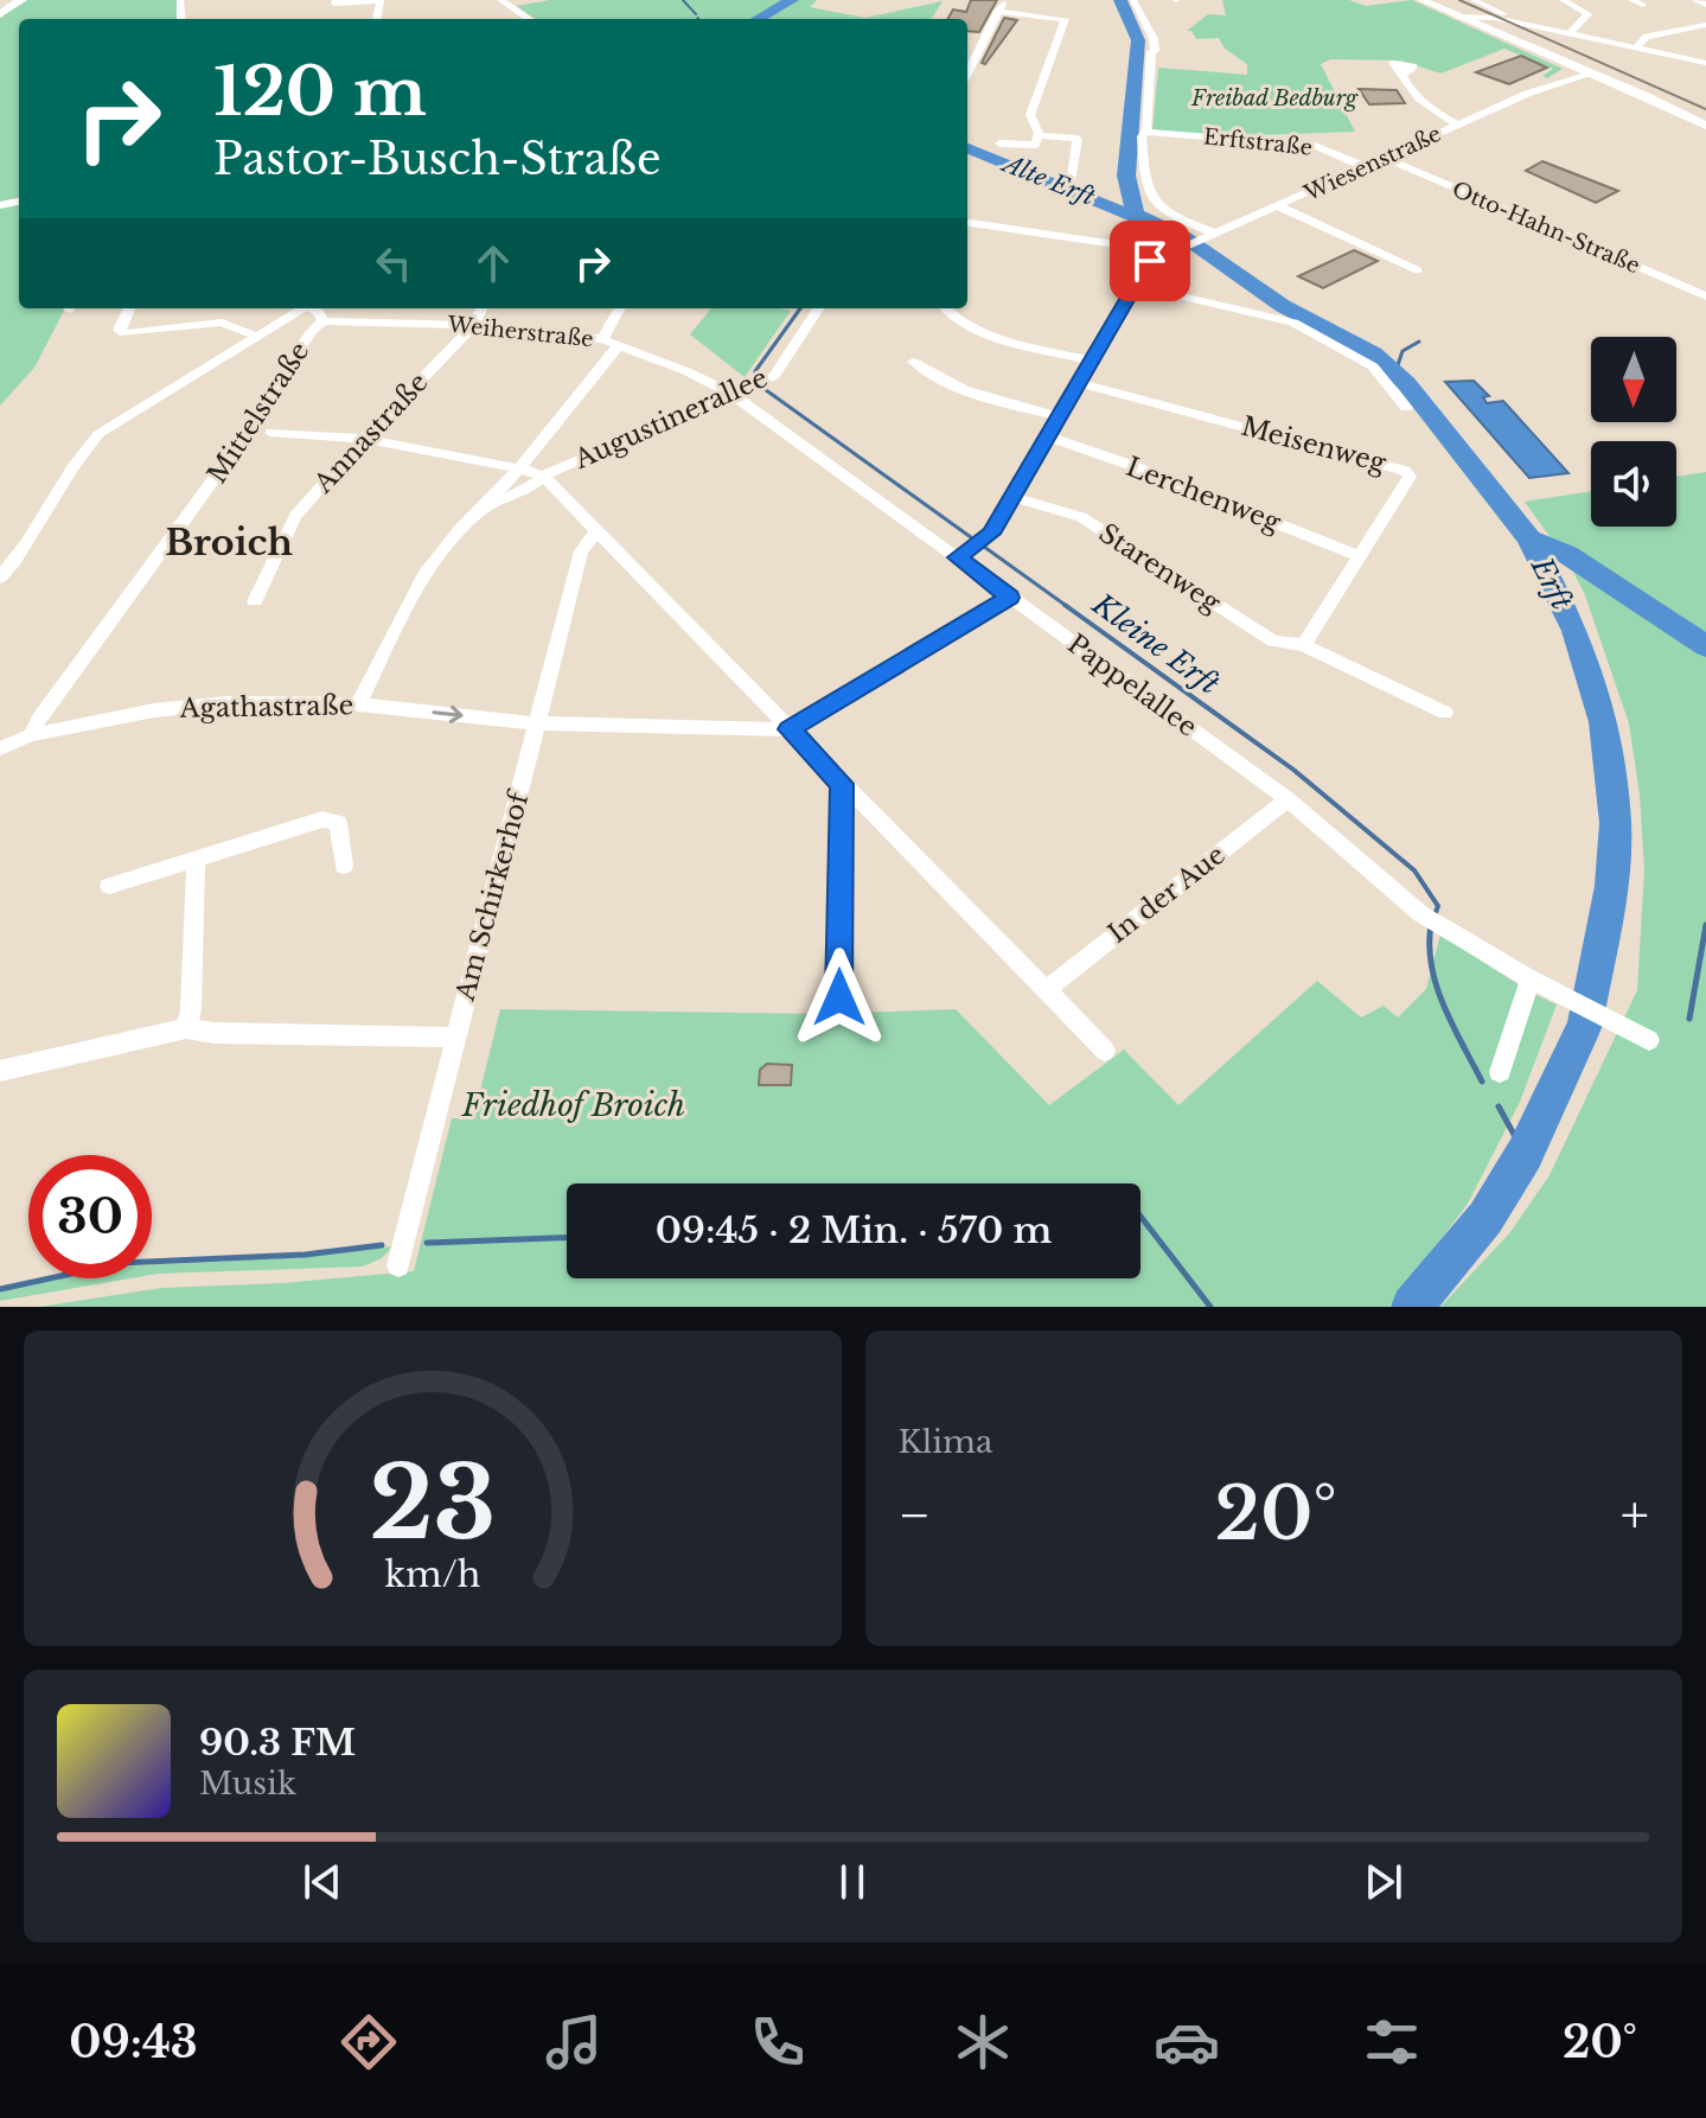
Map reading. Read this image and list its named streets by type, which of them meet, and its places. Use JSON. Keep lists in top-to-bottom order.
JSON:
{
  "streets": {
    "street": [
      "Erftstraße",
      "Wiesenstraße",
      "Otto-Hahn-Straße",
      "Weiherstraße",
      "Mittelstraße",
      "Augustinerallee",
      "Annastraße",
      "Meisenweg",
      "Lerchenweg",
      "Starenweg",
      "Pappelallee",
      "Agathastraße",
      "In der Aue",
      "Am Schirkerhof"
    ]
  },
  "crossings": [
    ["Erftstraße", "Wiesenstraße"],
    ["Wiesenstraße", "Otto-Hahn-Straße"],
    ["Weiherstraße", "Mittelstraße"],
    ["Weiherstraße", "Augustinerallee"],
    ["Weiherstraße", "Annastraße"],
    ["Weiherstraße", "Pappelallee"],
    ["Mittelstraße", "Agathastraße"],
    ["Augustinerallee", "Pappelallee"],
    ["Augustinerallee", "Agathastraße"],
    ["Meisenweg", "Lerchenweg"],
    ["Meisenweg", "Starenweg"],
    ["Pappelallee", "In der Aue"],
    ["Agathastraße", "Am Schirkerhof"]
  ],
  "districts": ["Broich"],
  "water": ["Alte Erft", "Erft", "Kleine Erft"],
  "parks": ["Freibad Bedburg", "Friedhof Broich"],
  "north": "bottom",
  "page": {
    "turn": ["120 m", "Pastor-Busch-Straße"],
    "limit": "30",
    "trip": "09:45 · 2 Min. · 570 m",
    "tile": "Klima",
    "heat": ["−", "20°", "+"],
    "song": ["90.3 FM", "Musik"],
    "tabs": ["09:43", "20°"],
    "gauge": ["23", "km/h"]
  }
}
